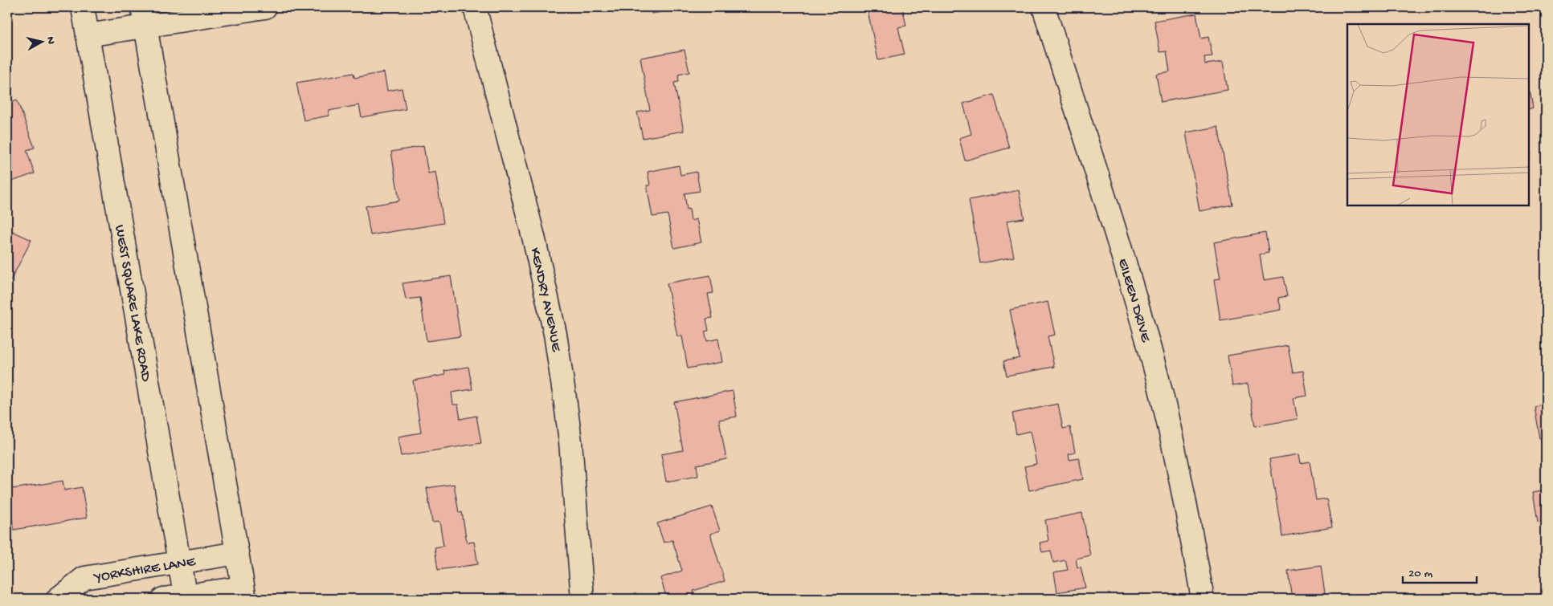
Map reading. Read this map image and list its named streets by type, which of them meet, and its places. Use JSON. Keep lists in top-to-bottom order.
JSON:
{
  "streets": {
    "main road": [
      "KENDRY AVENUE",
      "EILEEN DRIVE",
      "WEST SQUARE LAKE ROAD",
      "YORKSHIRE LANE"
    ]
  },
  "crossings": [
    ["WEST SQUARE LAKE ROAD", "YORKSHIRE LANE"]
  ],
  "scale_bar": "20 m",
  "north": "right"
}
